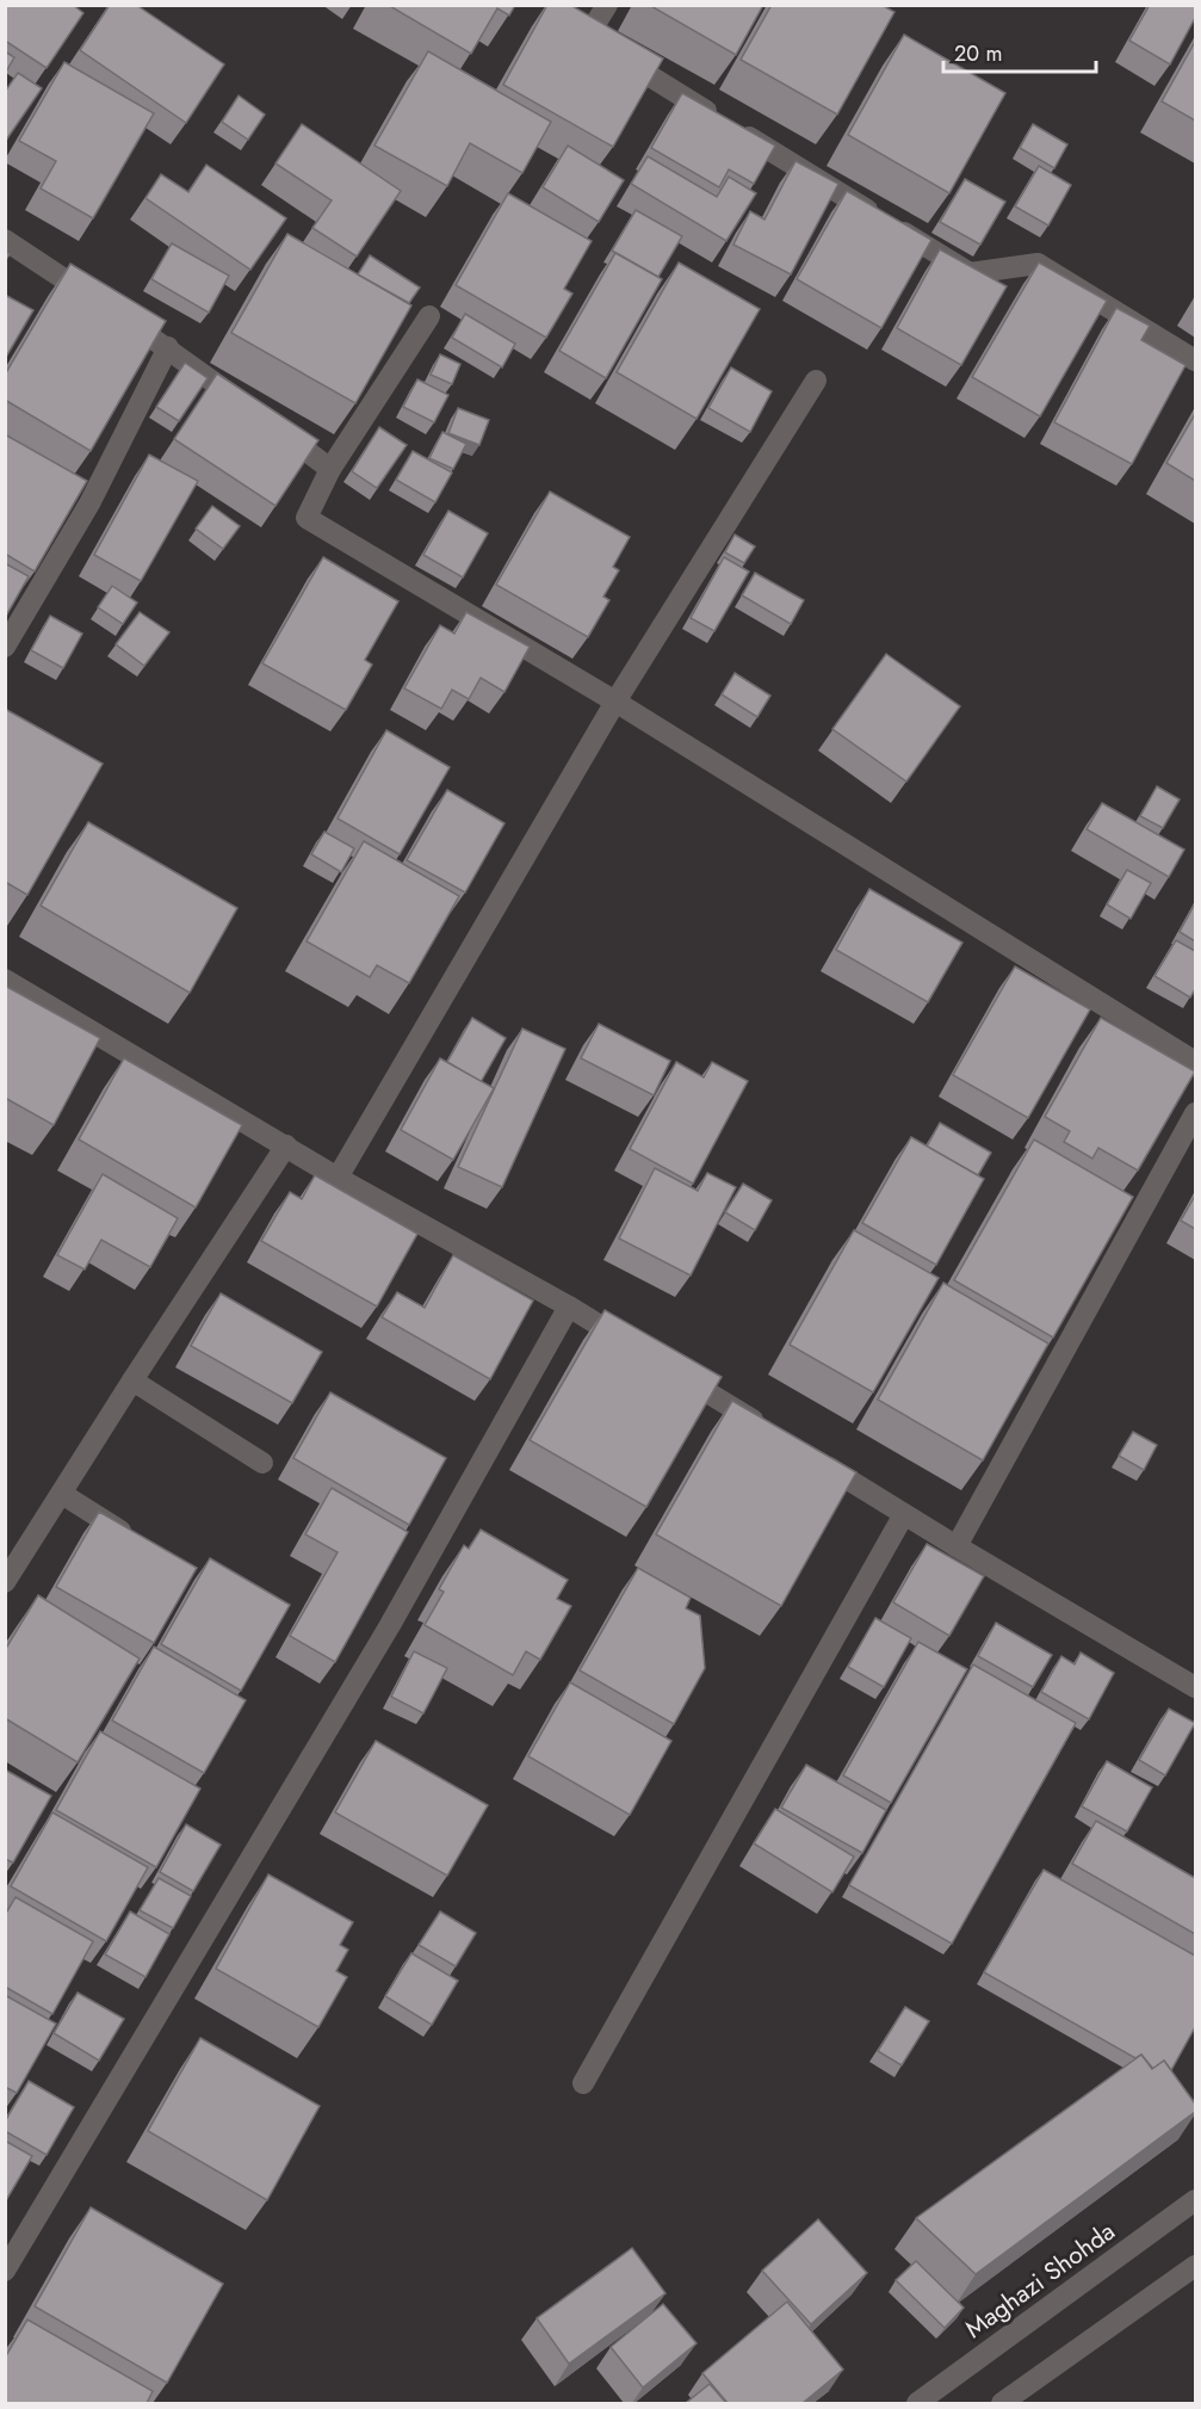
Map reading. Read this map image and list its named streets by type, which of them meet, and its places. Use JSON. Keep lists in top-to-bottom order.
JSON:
{
  "streets": {
    "street": ["Maghazi Shohda"]
  },
  "scale_bar": "20 m"
}
